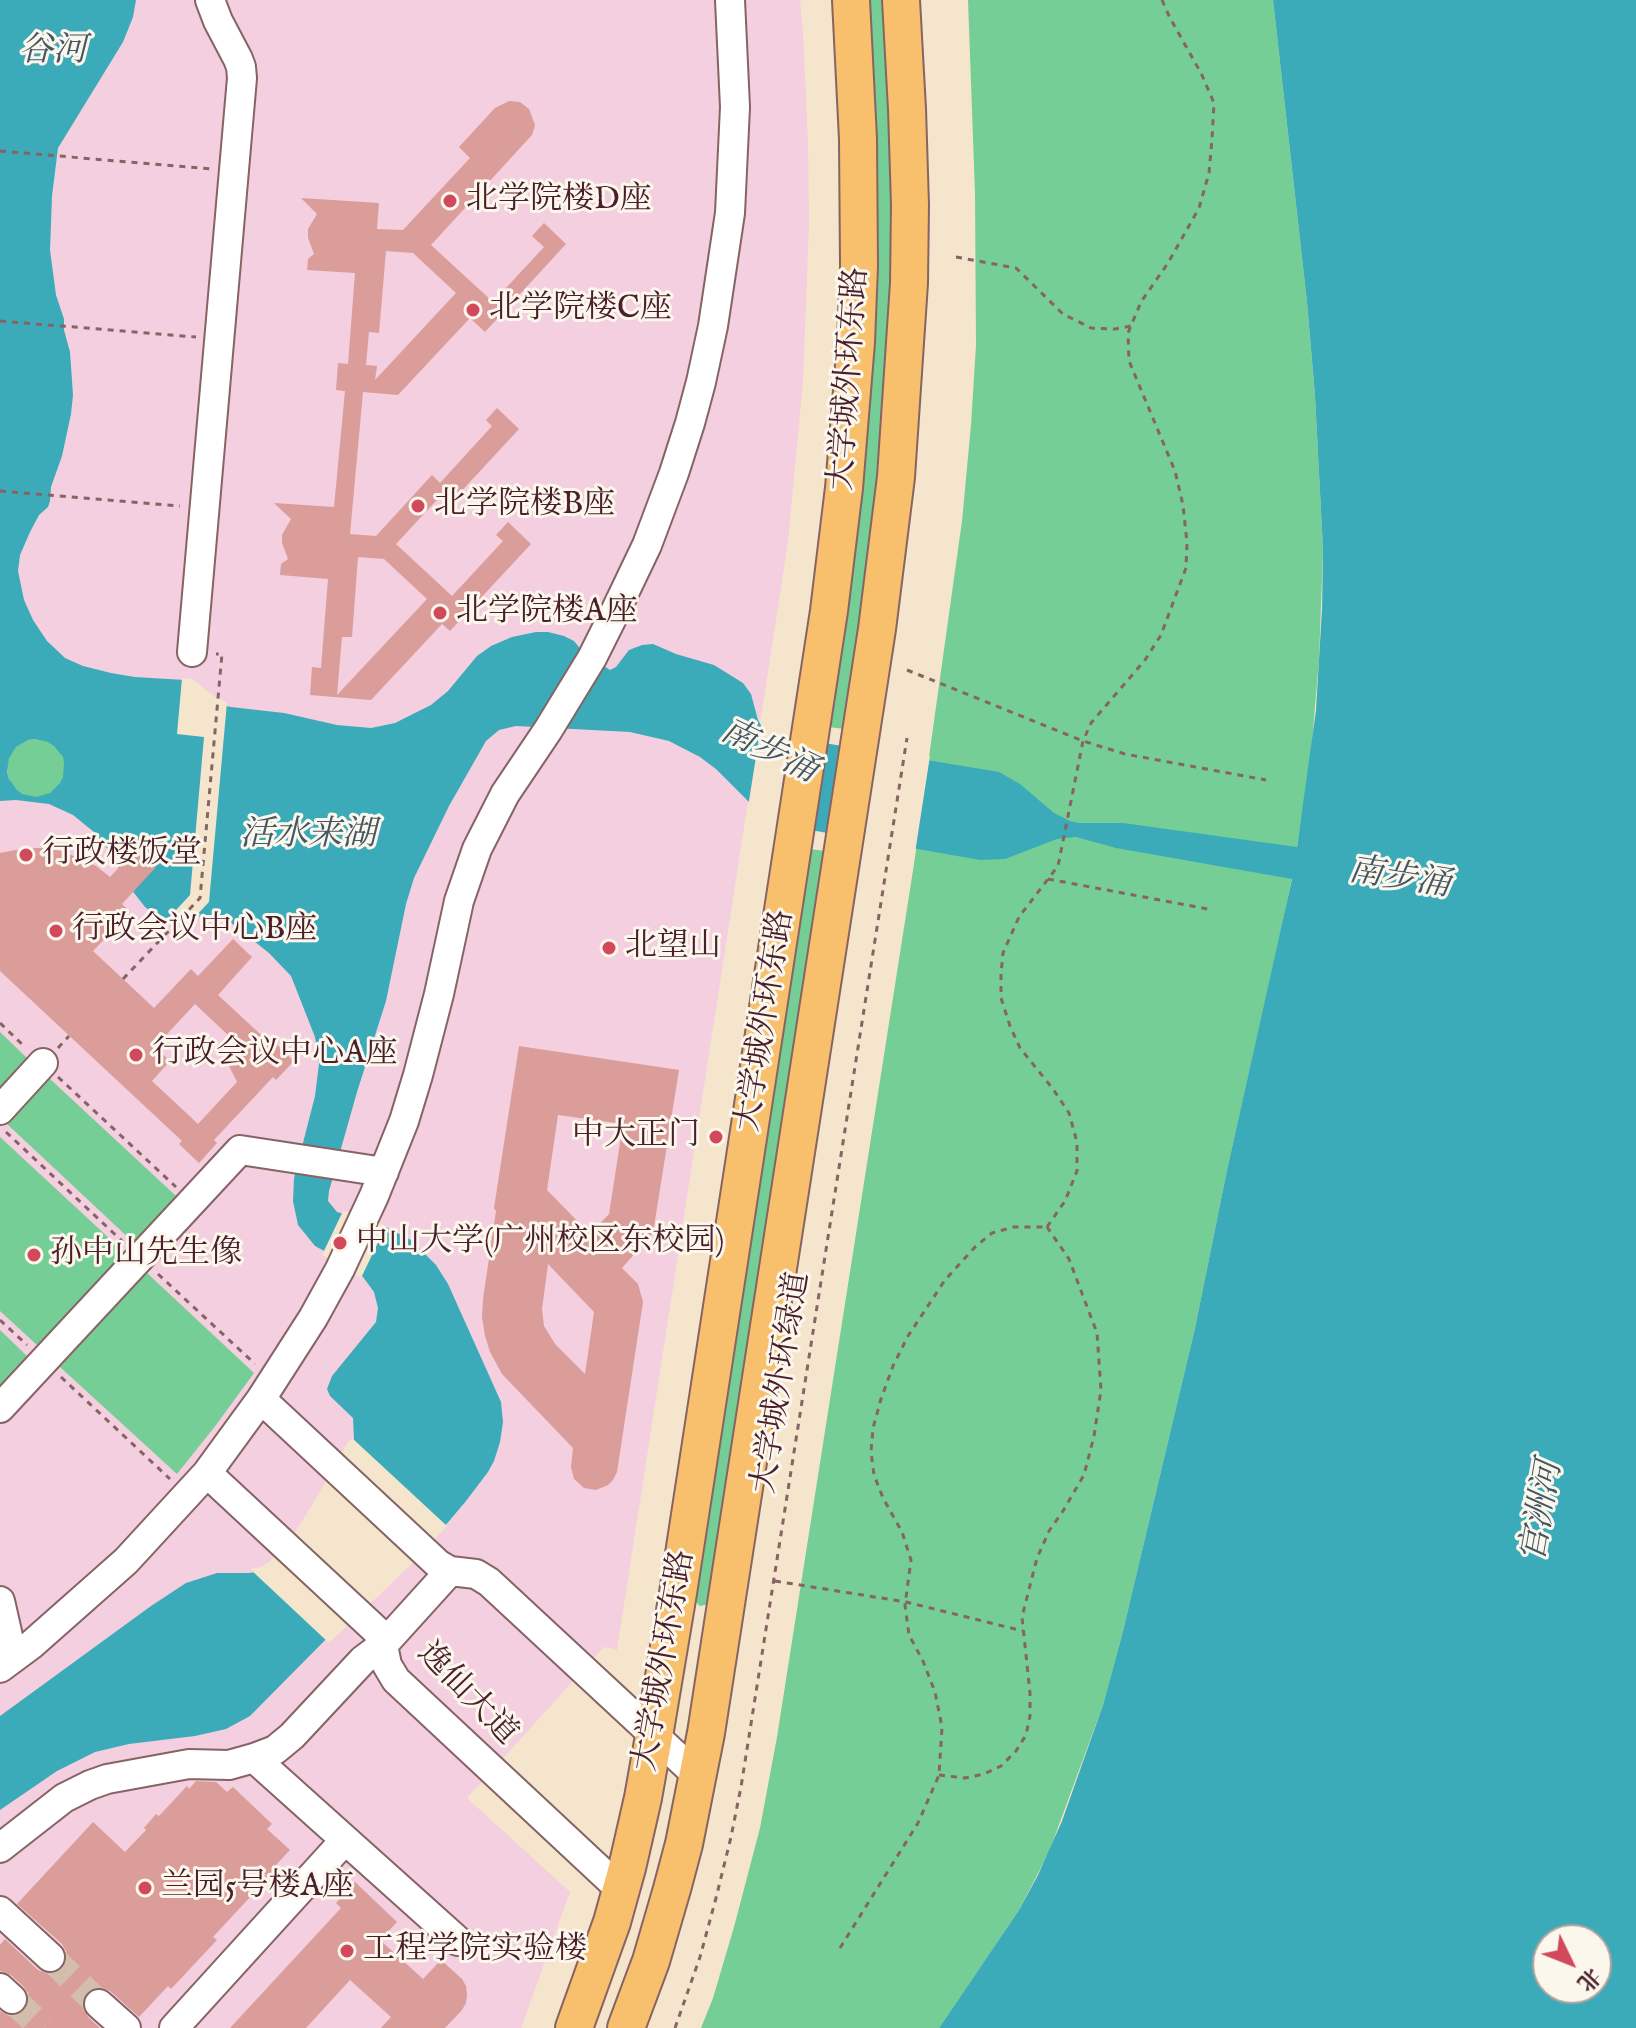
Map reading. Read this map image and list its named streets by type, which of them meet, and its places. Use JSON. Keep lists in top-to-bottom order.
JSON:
{
  "streets": {
    "main road": ["大学城外环东路"],
    "lane": ["逸仙大道"],
    "path": ["大学城外环绿道"]
  },
  "crossings": [
    ["大学城外环东路", "逸仙大道"]
  ],
  "water": [
    "谷河",
    "南步涌",
    "活水来湖",
    "官洲河"
  ],
  "places": [
    "北学院楼D座",
    "北学院楼C座",
    "北学院楼B座",
    "北学院楼A座",
    "行政楼饭堂",
    "行政会议中心B座",
    "北望山",
    "行政会议中心A座",
    "中大正门",
    "中山大学(广州校区东校园)",
    "孙中山先生像",
    "兰园5号楼A座",
    "工程学院实验楼"
  ],
  "north": "bottom right"
}
